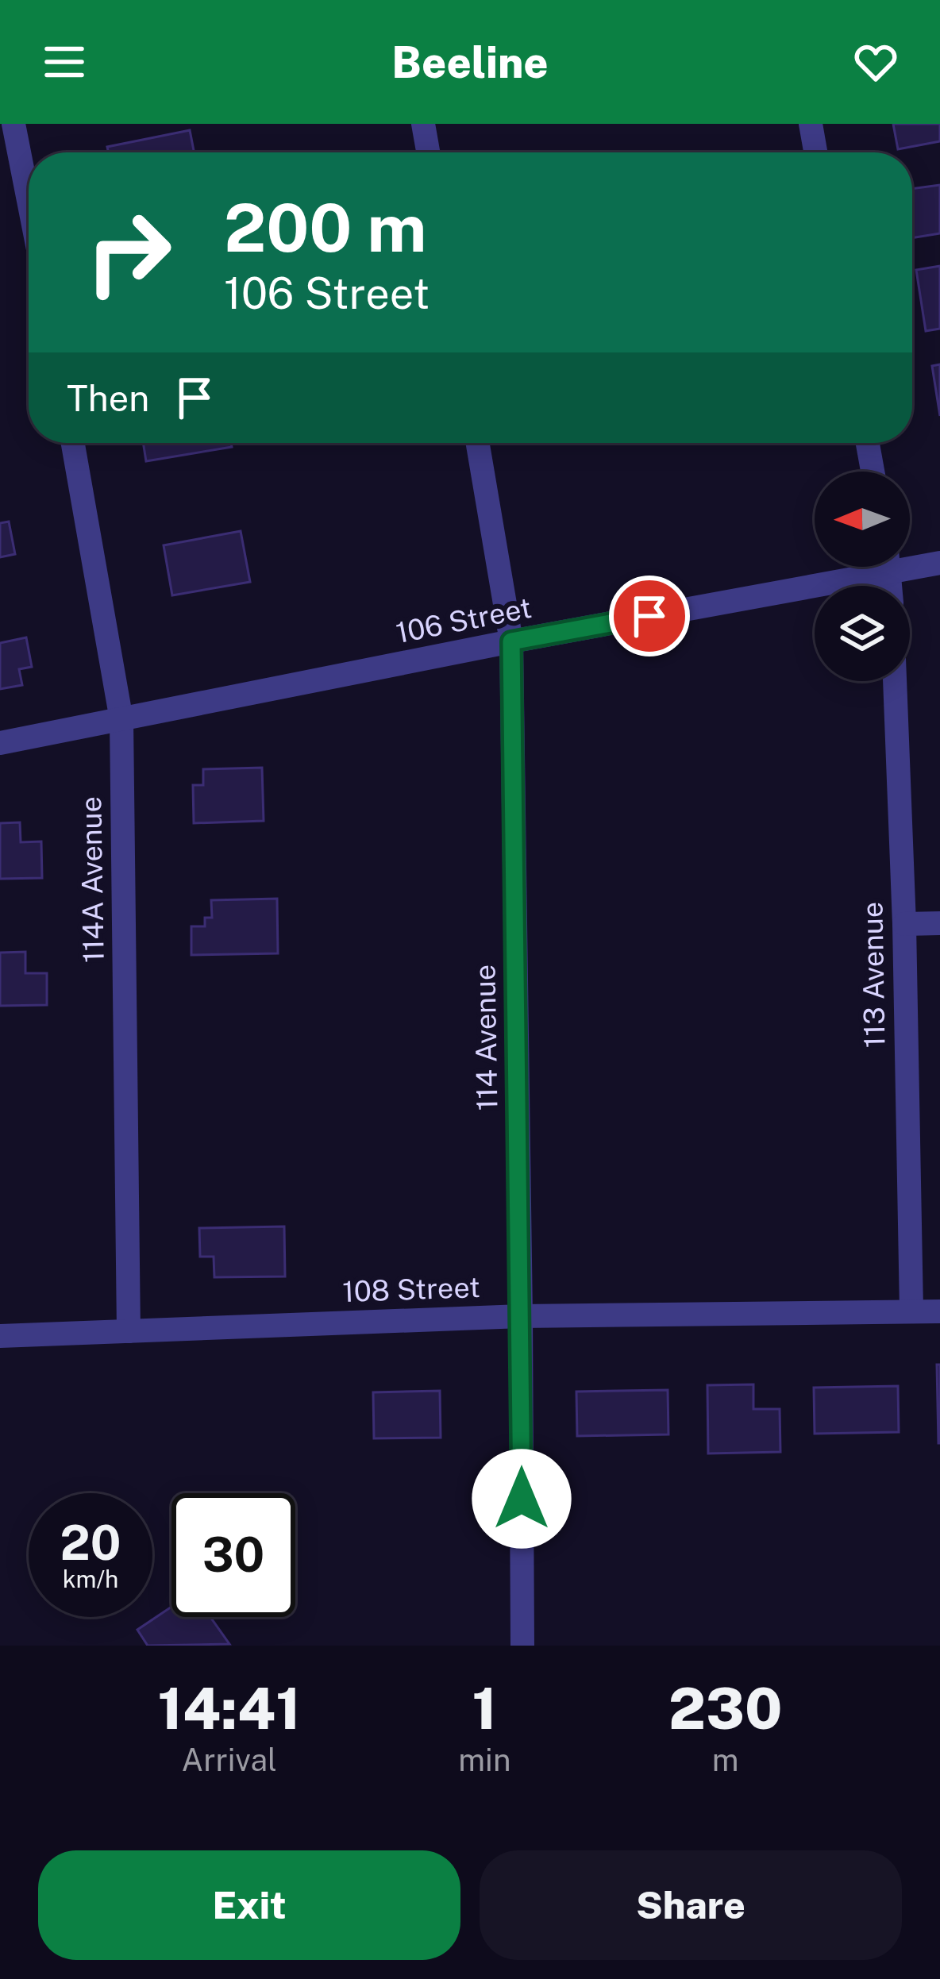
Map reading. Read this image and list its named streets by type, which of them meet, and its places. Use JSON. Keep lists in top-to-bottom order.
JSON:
{
  "streets": {
    "street": [
      "106 Street",
      "114A Avenue",
      "113 Avenue",
      "114 Avenue",
      "108 Street"
    ]
  },
  "crossings": [
    ["106 Street", "114A Avenue"],
    ["106 Street", "114 Avenue"],
    ["114A Avenue", "108 Street"],
    ["113 Avenue", "108 Street"],
    ["114 Avenue", "108 Street"]
  ],
  "north": "left",
  "page": {
    "header": "Beeline",
    "turn": ["200 m", "106 Street"],
    "then": "Then",
    "speed": "20 km/h",
    "limit": "30",
    "eta": [
      "14:41",
      "Arrival",
      "1",
      "min",
      "230",
      "m"
    ],
    "buttons": ["Exit", "Share"]
  }
}
